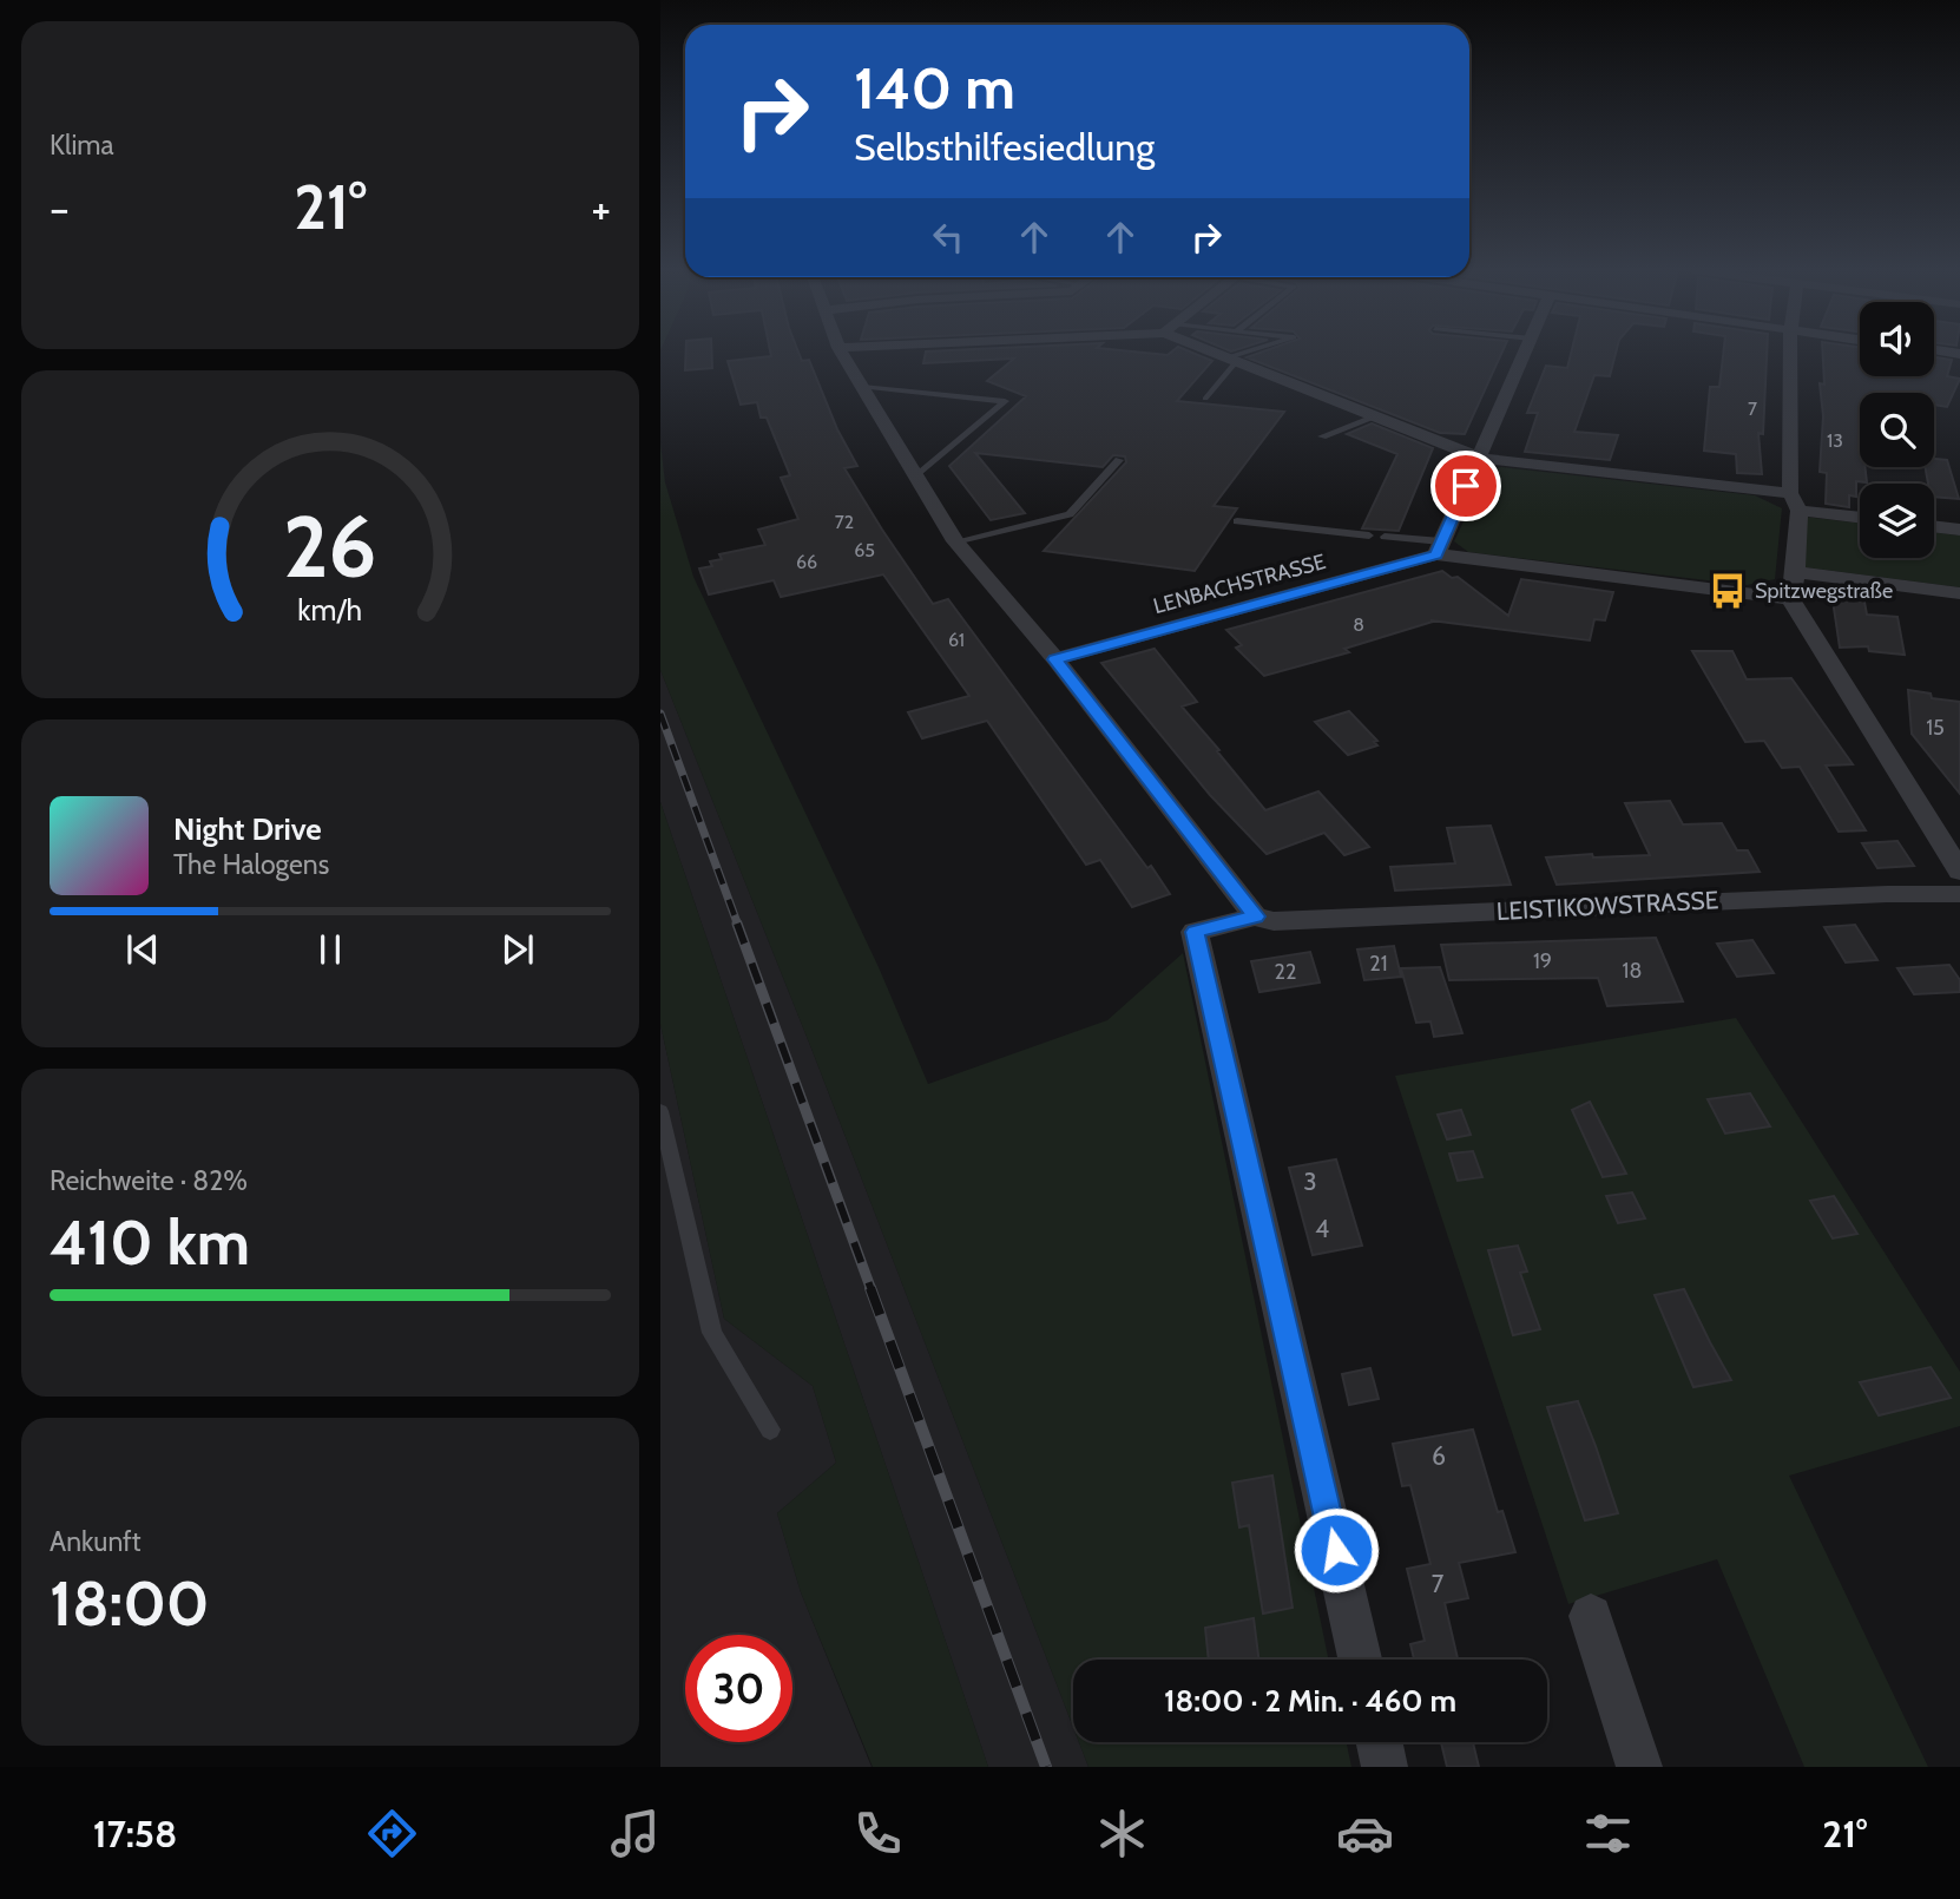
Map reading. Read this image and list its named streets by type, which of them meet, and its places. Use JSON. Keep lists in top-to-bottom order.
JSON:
{
  "streets": {
    "street": ["LENBACHSTRASSE", "LEISTIKOWSTRASSE"]
  },
  "places": {
    "bus stop": ["Spitzwegstraße"]
  },
  "house_numbers": [
    "7",
    "13",
    "72",
    "65",
    "66",
    "8",
    "61",
    "15",
    "19",
    "21",
    "18",
    "22",
    "3",
    "4",
    "6",
    "7"
  ],
  "page": {
    "tile": [
      "Klima",
      ["Reichweite · 82%", "410 km"],
      ["Ankunft", "18:00"]
    ],
    "turn": ["140 m", "Selbsthilfesiedlung"],
    "heat": ["−", "21°", "+"],
    "song": ["Night Drive", "The Halogens"],
    "limit": "30",
    "trip": "18:00 · 2 Min. · 460 m",
    "tabs": ["17:58", "21°"],
    "gauge": ["26", "km/h"]
  }
}
